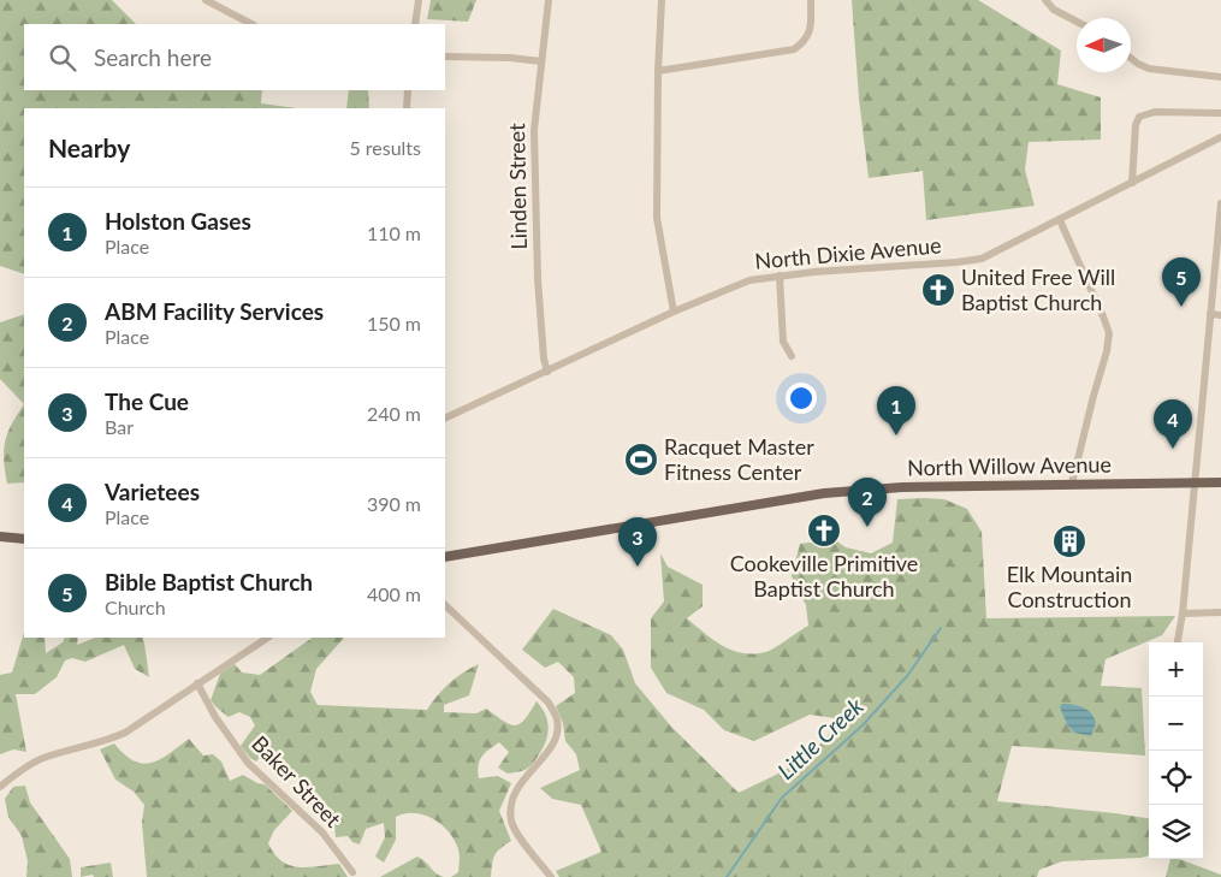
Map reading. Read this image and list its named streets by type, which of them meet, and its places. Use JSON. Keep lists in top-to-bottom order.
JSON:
{
  "streets": {
    "main road": ["North Willow Avenue"],
    "street": ["Linden Street", "North Dixie Avenue", "Baker Street"]
  },
  "crossings": [
    ["Linden Street", "North Dixie Avenue"]
  ],
  "water": ["Little Creek"],
  "places": {
    "church": ["United Free Will Baptist Church", "Cookeville Primitive Baptist Church"],
    "sports": ["Racquet Master Fitness Center"],
    "building": ["Elk Mountain Construction"]
  },
  "north": "left",
  "page": {
    "search": "Search here",
    "heading": ["Nearby", "5 results"],
    "list": [
      {
        "mark": "1",
        "name": "Holston Gases",
        "note": "Place",
        "value": "110 m"
      },
      {
        "mark": "2",
        "name": "ABM Facility Services",
        "note": "Place",
        "value": "150 m"
      },
      {
        "mark": "3",
        "name": "The Cue",
        "note": "Bar",
        "value": "240 m"
      },
      {
        "mark": "4",
        "name": "Varietees",
        "note": "Place",
        "value": "390 m"
      },
      {
        "mark": "5",
        "name": "Bible Baptist Church",
        "note": "Church",
        "value": "400 m"
      }
    ],
    "pins": [
      "5",
      "1",
      "4",
      "2",
      "3"
    ],
    "map_buttons": ["+", "−"]
  }
}
